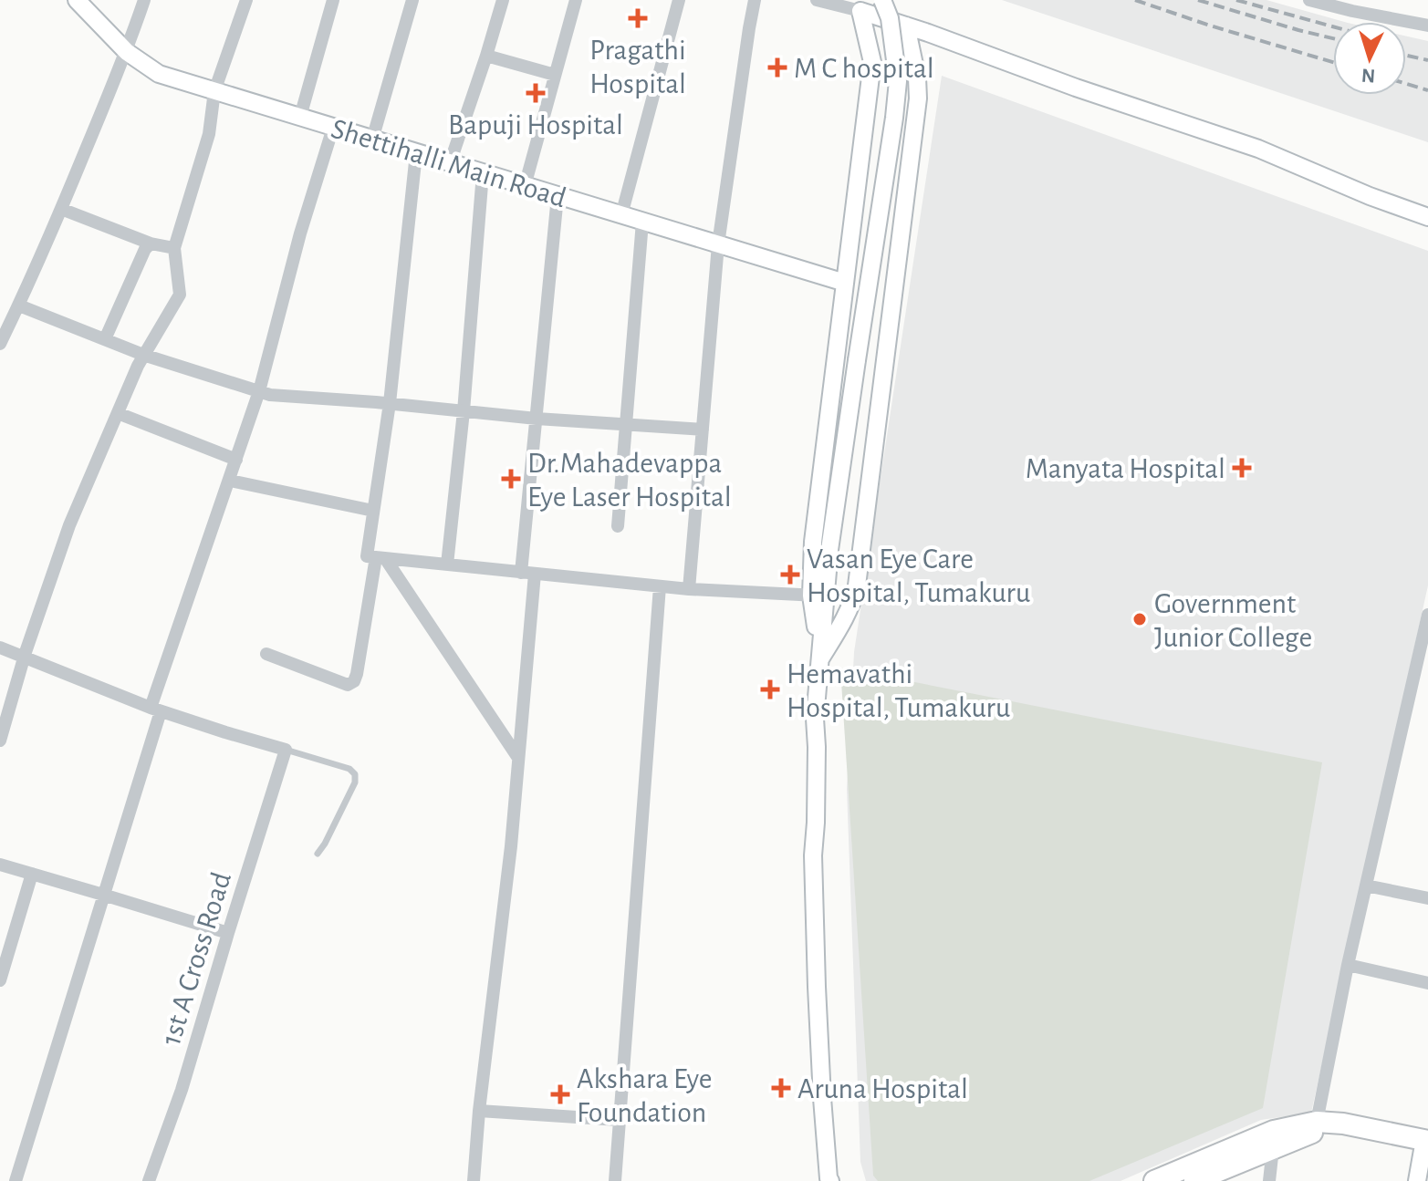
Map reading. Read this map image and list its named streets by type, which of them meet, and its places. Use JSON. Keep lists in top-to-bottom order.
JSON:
{
  "streets": {
    "street": ["Shettihalli Main Road", "1st A Cross Road"]
  },
  "places": {
    "health": [
      "Pragathi Hospital",
      "M C hospital",
      "Bapuji Hospital",
      "Manyata Hospital",
      "Dr.Mahadevappa Eye Laser Hospital",
      "Vasan Eye Care Hospital, Tumakuru",
      "Hemavathi Hospital, Tumakuru",
      "Aruna Hospital",
      "Akshara Eye Foundation"
    ],
    "other": ["Government Junior College"]
  },
  "north": "bottom"
}
